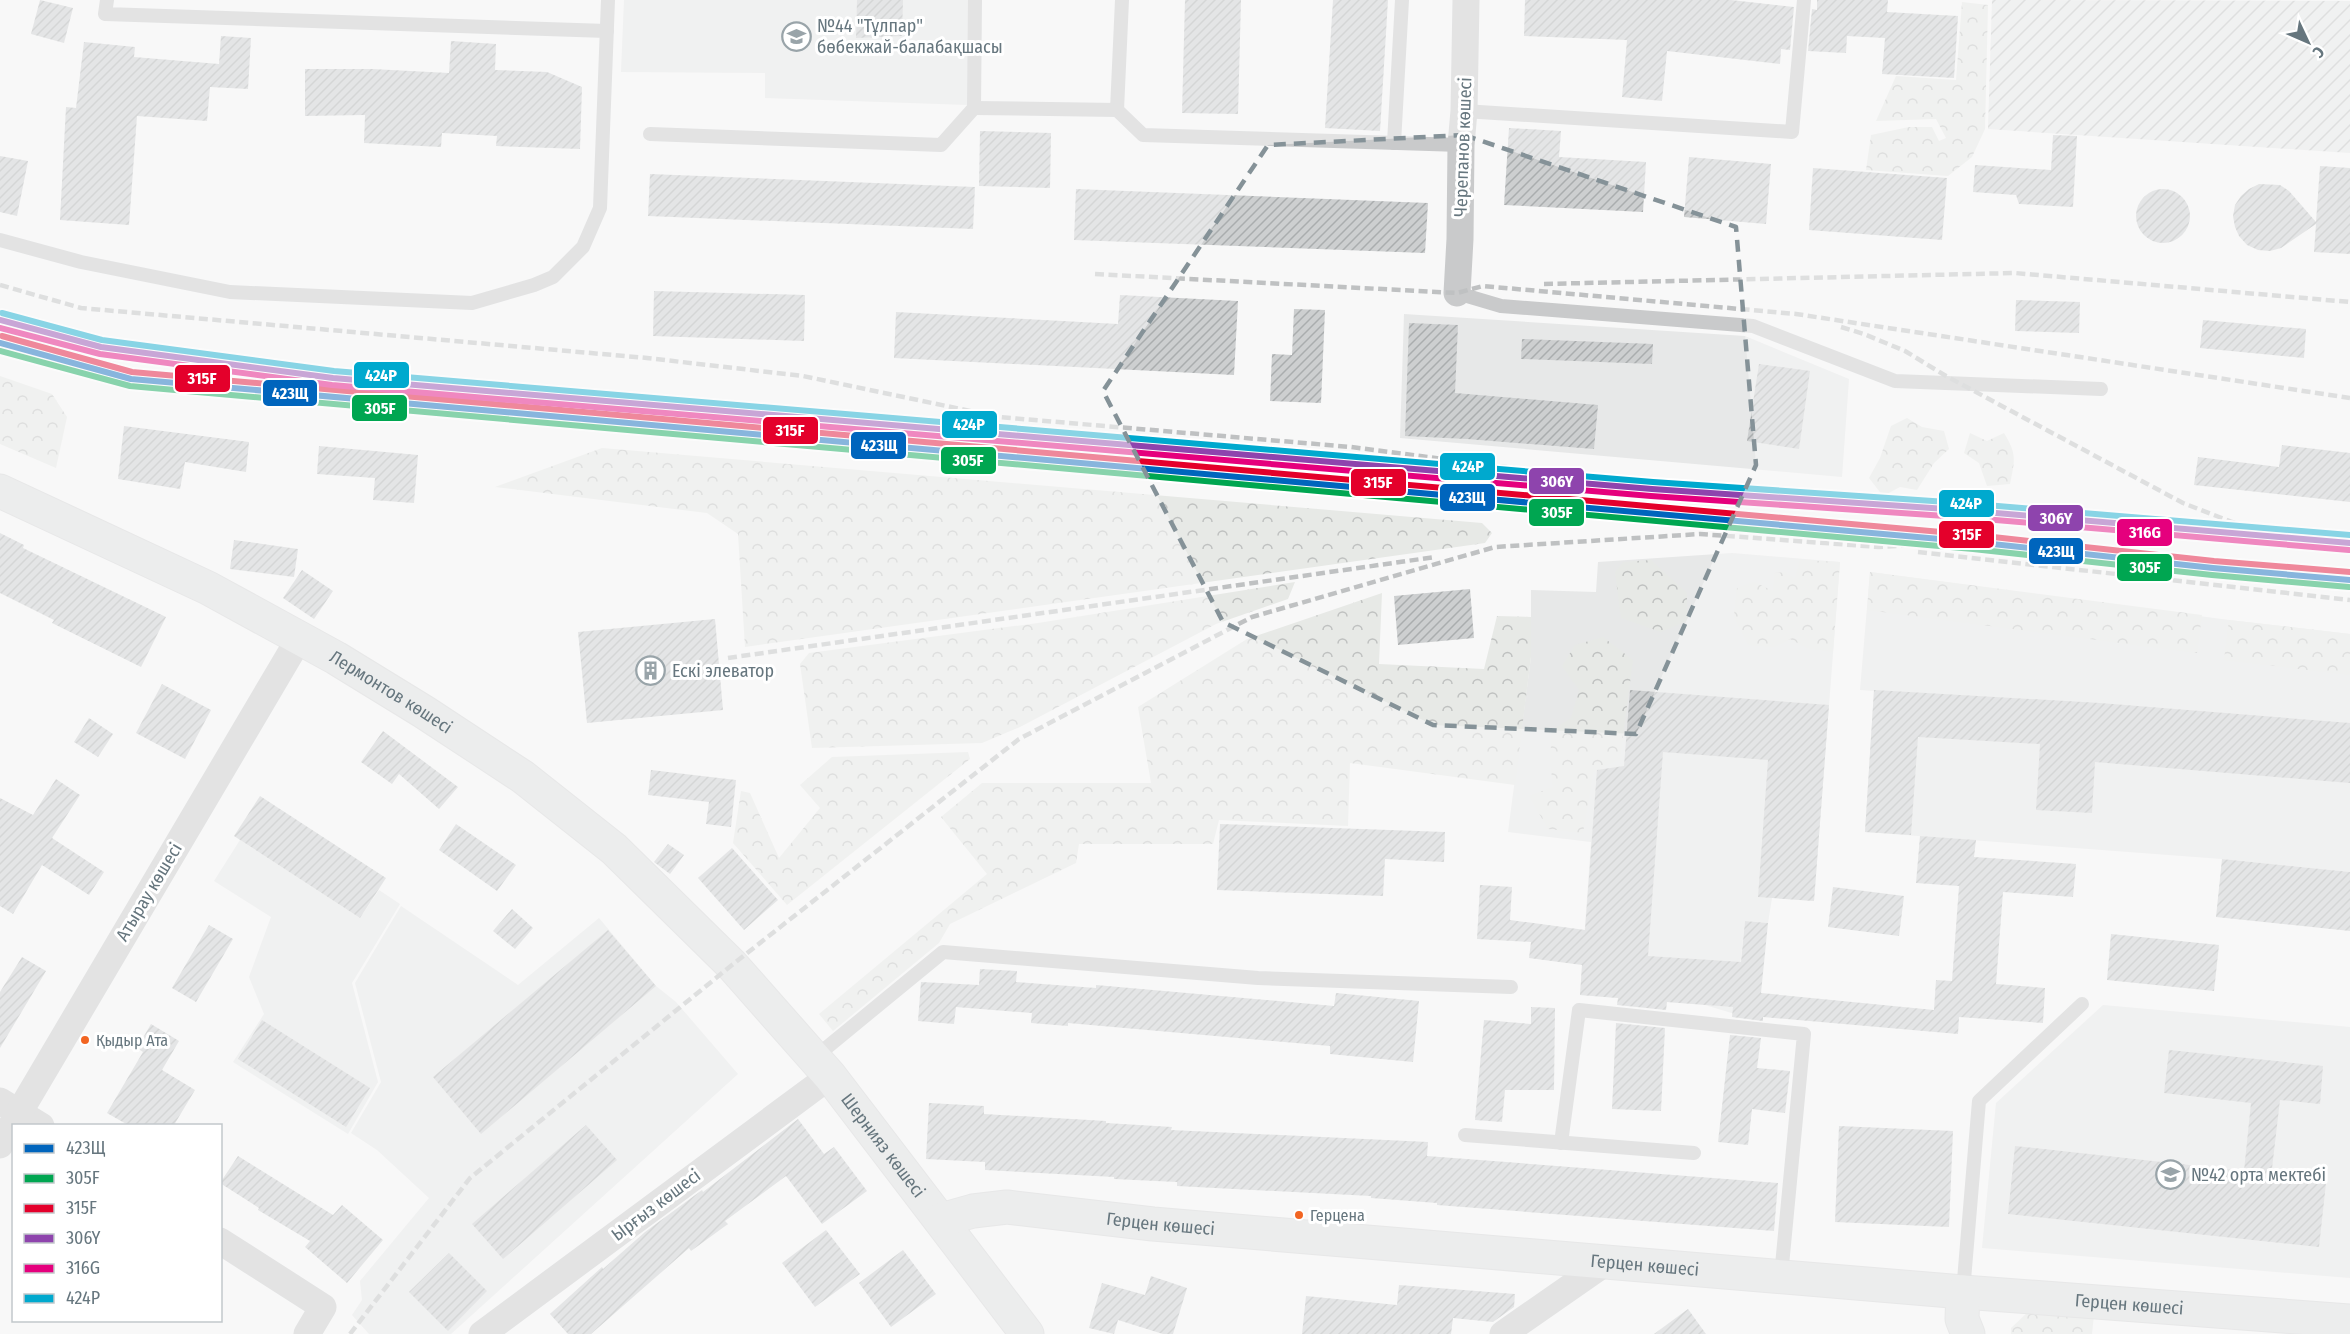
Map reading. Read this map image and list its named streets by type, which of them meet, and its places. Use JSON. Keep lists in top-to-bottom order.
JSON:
{
  "streets": {
    "street": [
      "Черепанов көшесі",
      "Лермонтов көшесі",
      "Атырау көшесі",
      "Шернияз көшесі",
      "Ырғыз көшесі",
      "Герцен көшесі"
    ]
  },
  "crossings": [
    ["Лермонтов көшесі", "Атырау көшесі"],
    ["Лермонтов көшесі", "Шернияз көшесі"],
    ["Шернияз көшесі", "Ырғыз көшесі"],
    ["Шернияз көшесі", "Герцен көшесі"]
  ],
  "places": {
    "school or university": ["№44 \"Тұлпар\" бөбекжай-балабақшасы", "№42 орта мектебі"],
    "building": ["Ескі элеватор"],
    "other": ["Қыдыр Ата", "Герцена"]
  },
  "lines": [
    "transit line 424Р",
    "transit line 306Y",
    "transit line 316G",
    "transit line 315F",
    "transit line 423Щ",
    "transit line 305F"
  ],
  "legend": [
    "423Щ",
    "305F",
    "315F",
    "306Y",
    "316G",
    "424Р"
  ],
  "north": "bottom right"
}
